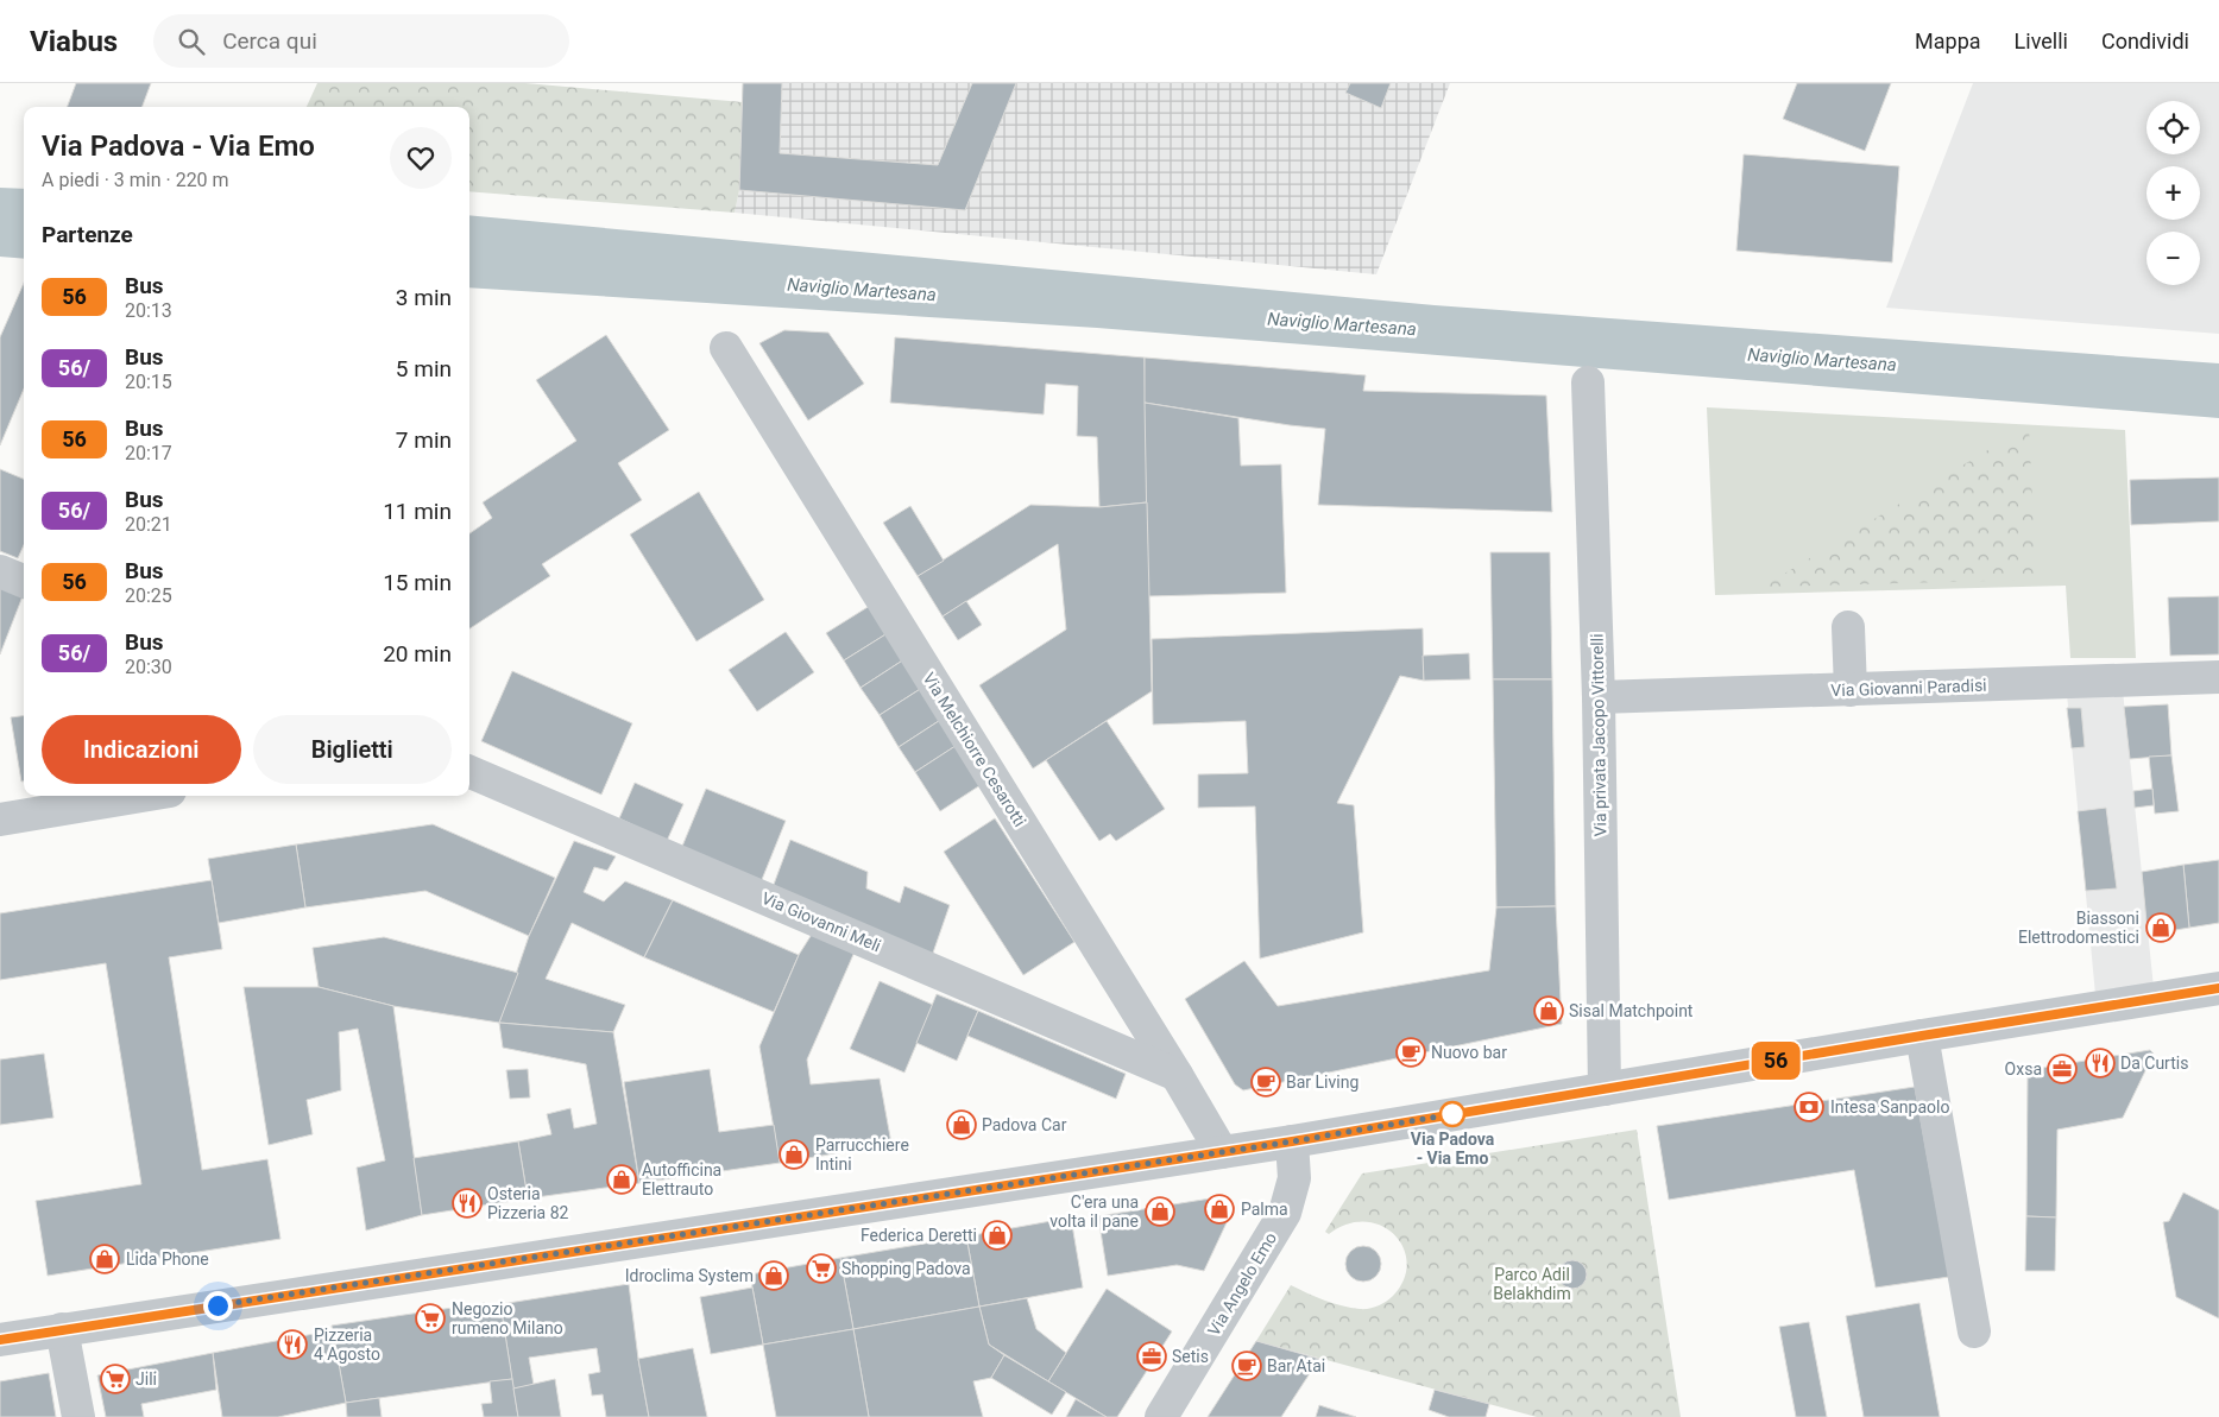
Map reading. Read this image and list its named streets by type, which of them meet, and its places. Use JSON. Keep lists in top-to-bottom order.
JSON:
{
  "streets": {
    "street": [
      "Via Giovanni Paradisi",
      "Via privata Jacopo Vittorelli",
      "Via Melchiorre Cesarotti",
      "Via Giovanni Meli",
      "Via Angelo Emo"
    ]
  },
  "crossings": [
    ["Via Giovanni Paradisi", "Via privata Jacopo Vittorelli"],
    ["Via Melchiorre Cesarotti", "Via Giovanni Meli"]
  ],
  "water": ["Naviglio Martesana"],
  "parks": ["Parco Adil Belakhdim"],
  "places": {
    "shop": [
      "Biassoni Elettrodomestici",
      "Sisal Matchpoint",
      "Padova Car",
      "Parrucchiere Intini",
      "Autofficina Elettrauto",
      "Palma",
      "C'era una volta il pane",
      "Federica Deretti",
      "Lida Phone",
      "Idroclima System"
    ],
    "cafe": ["Nuovo bar", "Bar Living", "Bar Atai"],
    "restaurant": ["Da Curtis", "Osteria Pizzeria 82", "Pizzeria 4 Agosto"],
    "office": ["Oxsa", "Setis"],
    "bank": ["Intesa Sanpaolo"],
    "other": ["Via Padova - Via Emo"],
    "supermarket": ["Shopping Padova", "Negozio rumeno Milano", "Jili"]
  },
  "lines": ["bus line 56"],
  "page": {
    "header": "Viabus",
    "search": "Cerca qui",
    "nav": ["Mappa", "Livelli", "Condividi"],
    "on_map": "56",
    "map_buttons": ["+", "−"],
    "heading": [
      ["Via Padova - Via Emo", "A piedi · 3 min · 220 m"],
      "Partenze"
    ],
    "list": [
      {
        "mark": "56",
        "name": "Bus",
        "note": "20:13",
        "value": "3 min"
      },
      {
        "mark": "56/",
        "name": "Bus",
        "note": "20:15",
        "value": "5 min"
      },
      {
        "mark": "56",
        "name": "Bus",
        "note": "20:17",
        "value": "7 min"
      },
      {
        "mark": "56/",
        "name": "Bus",
        "note": "20:21",
        "value": "11 min"
      },
      {
        "mark": "56",
        "name": "Bus",
        "note": "20:25",
        "value": "15 min"
      },
      {
        "mark": "56/",
        "name": "Bus",
        "note": "20:30",
        "value": "20 min"
      }
    ],
    "buttons": ["Indicazioni", "Biglietti"]
  }
}
